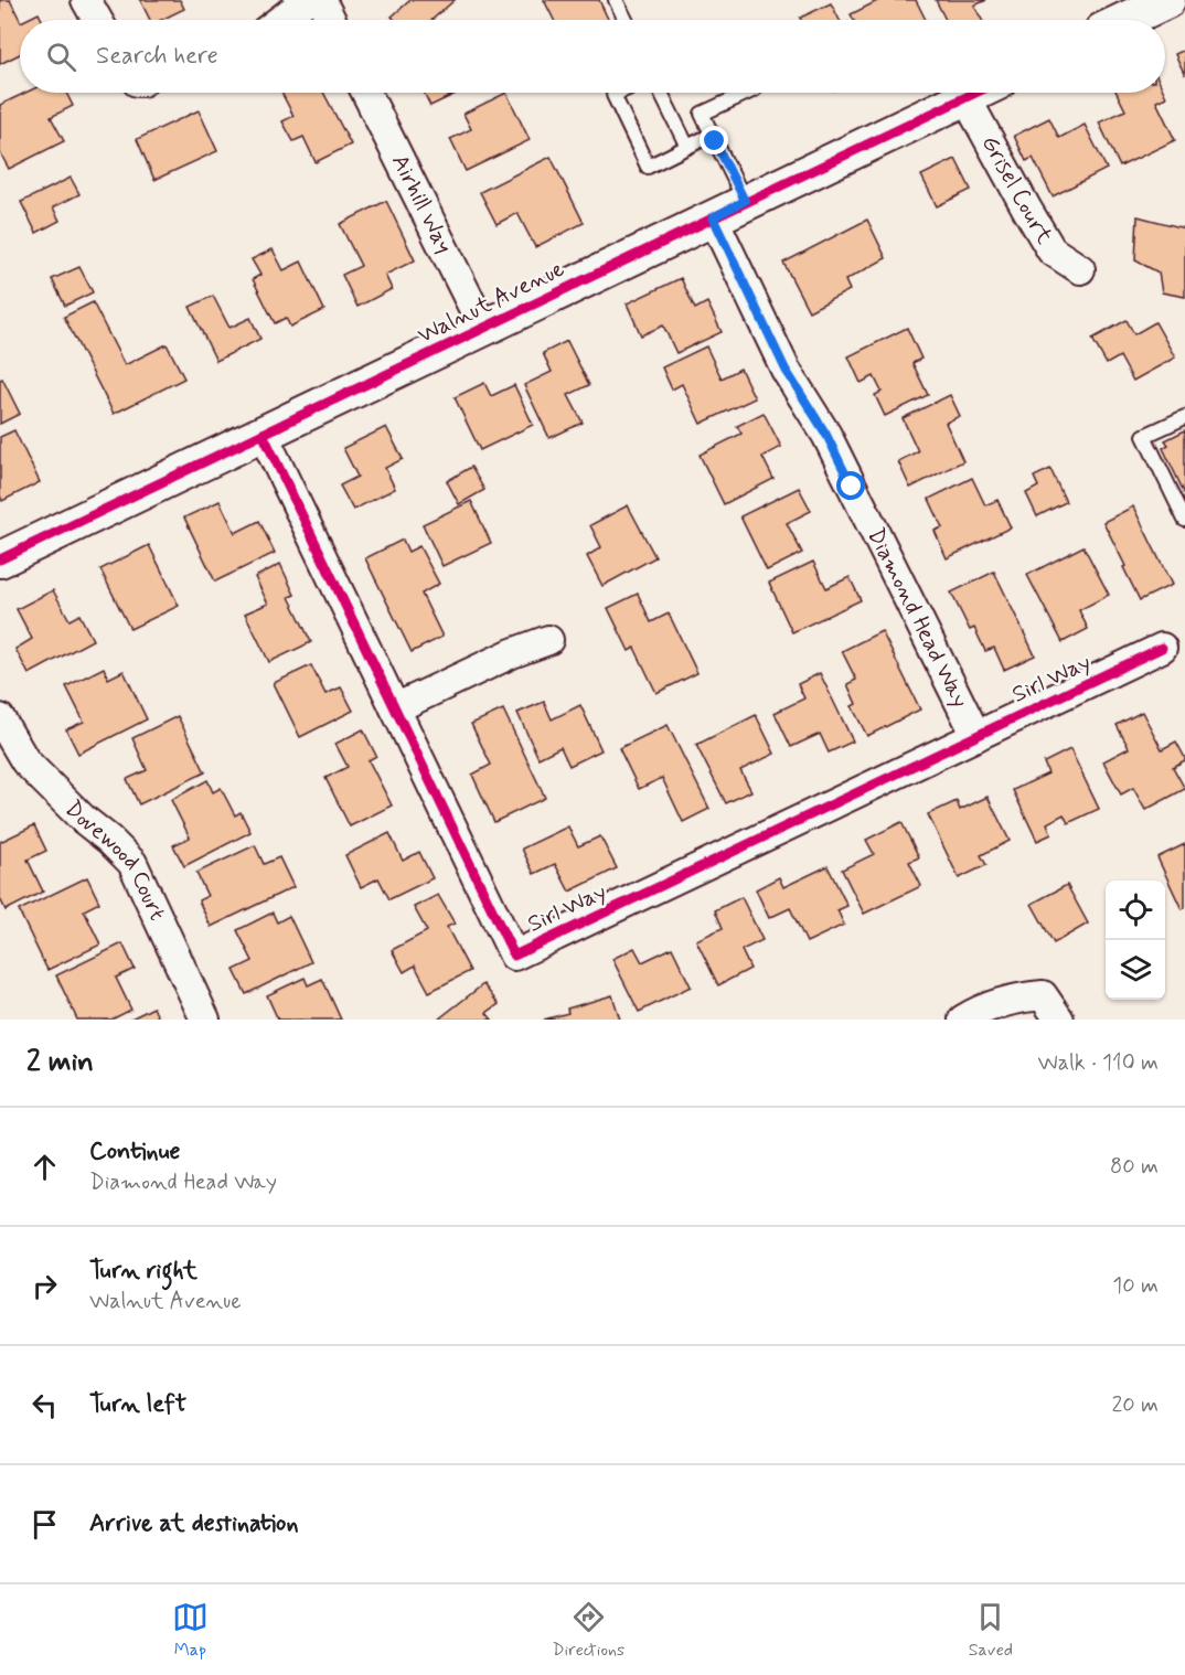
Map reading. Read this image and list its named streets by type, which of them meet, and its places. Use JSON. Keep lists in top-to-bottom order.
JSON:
{
  "streets": {
    "street": [
      "Grisel Court",
      "Airhill Way",
      "Walnut Avenue",
      "Diamond Head Way",
      "Sirl Way",
      "Dovewood Court"
    ]
  },
  "crossings": [
    ["Grisel Court", "Walnut Avenue"],
    ["Airhill Way", "Walnut Avenue"],
    ["Walnut Avenue", "Diamond Head Way"],
    ["Walnut Avenue", "Sirl Way"],
    ["Diamond Head Way", "Sirl Way"]
  ],
  "page": {
    "search": "Search here",
    "heading": ["2 min", "Walk · 110 m"],
    "list": [
      ["Continue", "Diamond Head Way", "80 m"],
      ["Turn right", "Walnut Avenue", "10 m"],
      ["Turn left", "20 m"],
      "Arrive at destination"
    ],
    "nav": ["Map", "Directions", "Saved"]
  }
}
